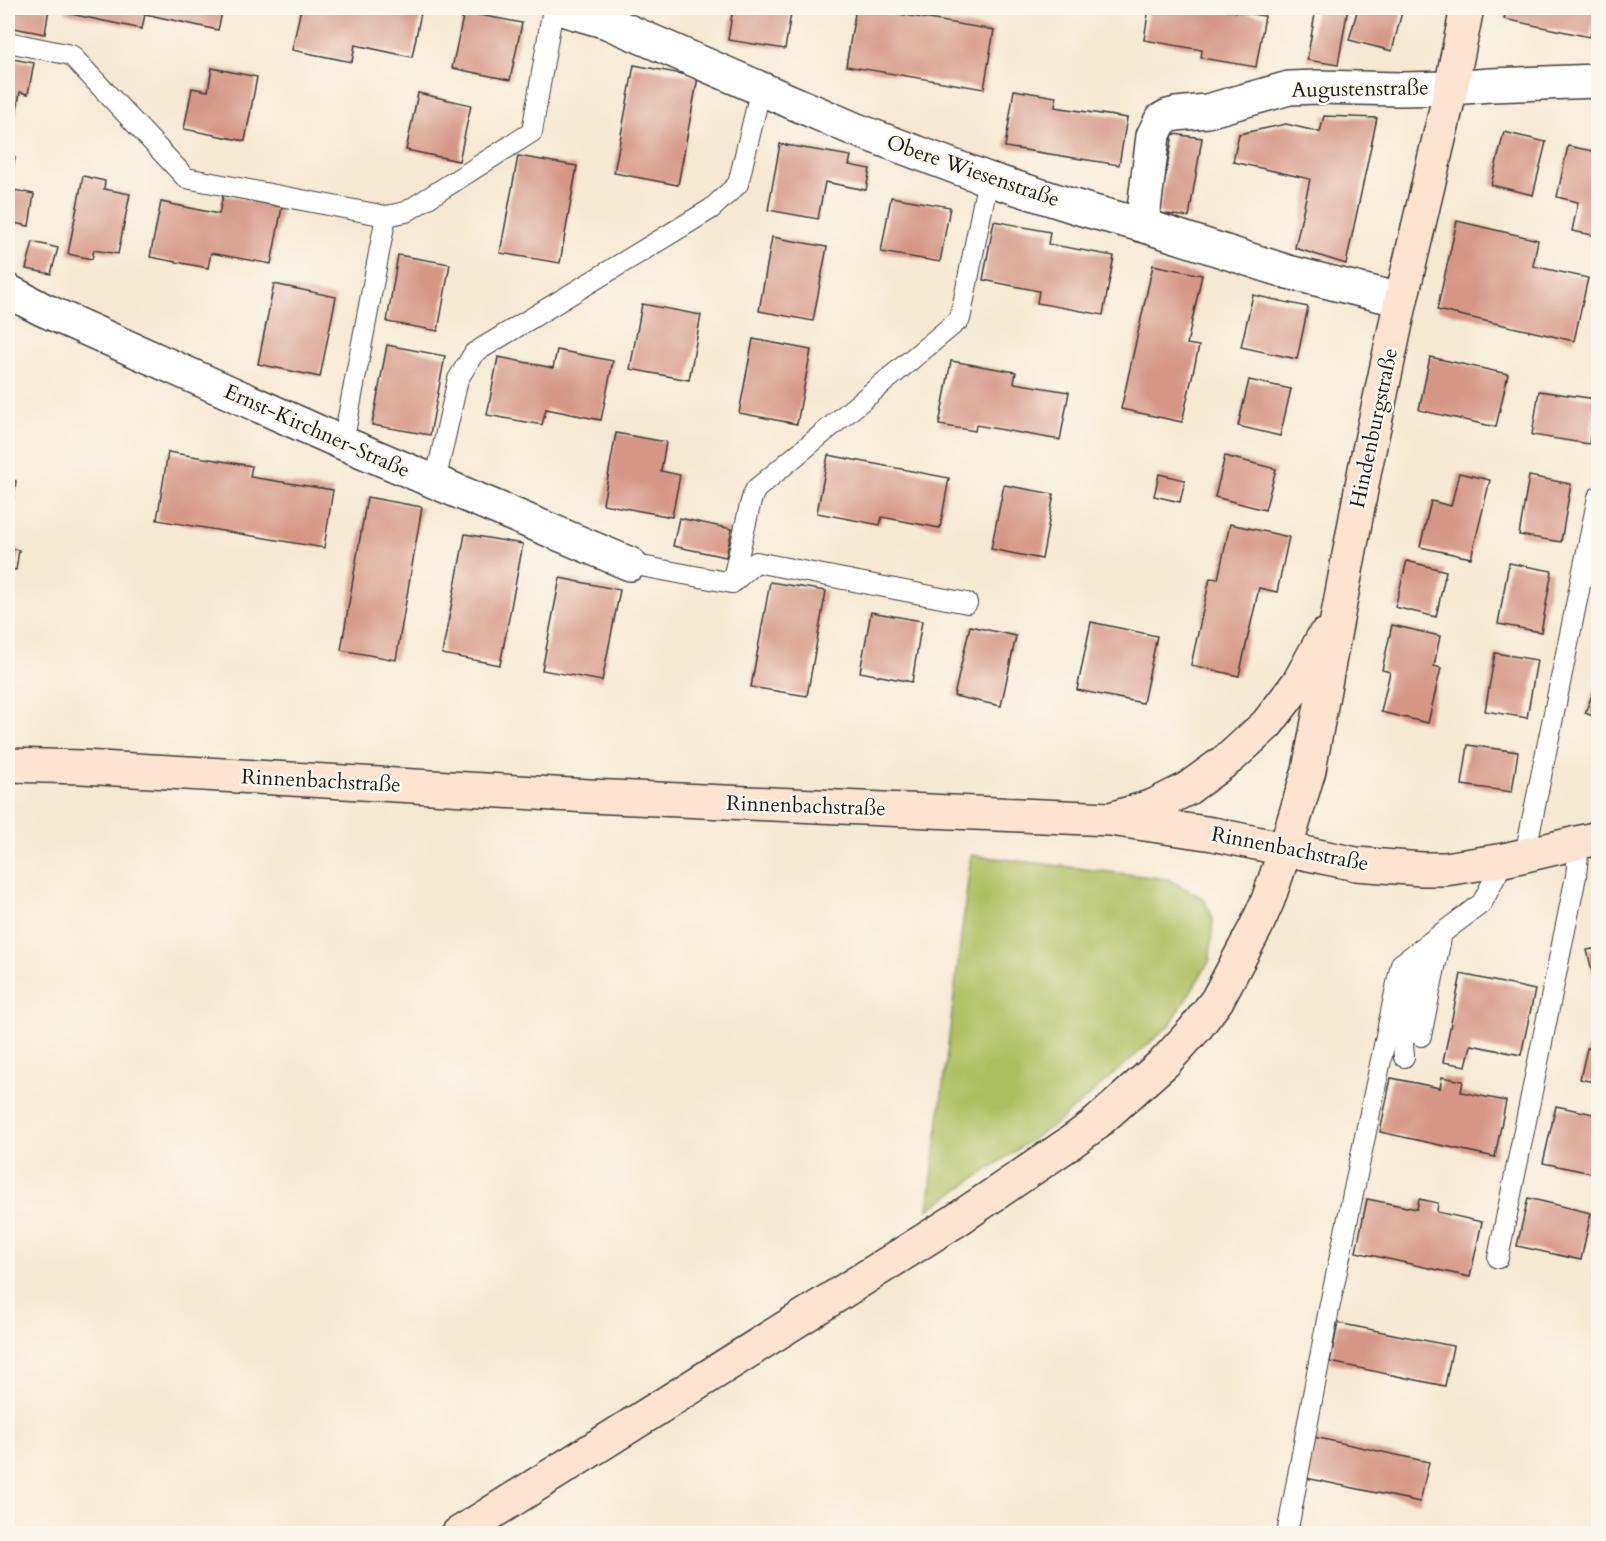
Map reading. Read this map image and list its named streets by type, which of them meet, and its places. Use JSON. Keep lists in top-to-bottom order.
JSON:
{
  "streets": {
    "main road": ["Hindenburgstraße", "Rinnenbachstraße"],
    "street": ["Augustenstraße", "Obere Wiesenstraße", "Ernst-Kirchner-Straße"]
  },
  "crossings": [
    ["Augustenstraße", "Obere Wiesenstraße"],
    ["Augustenstraße", "Hindenburgstraße"],
    ["Obere Wiesenstraße", "Hindenburgstraße"],
    ["Hindenburgstraße", "Rinnenbachstraße"]
  ]
}
